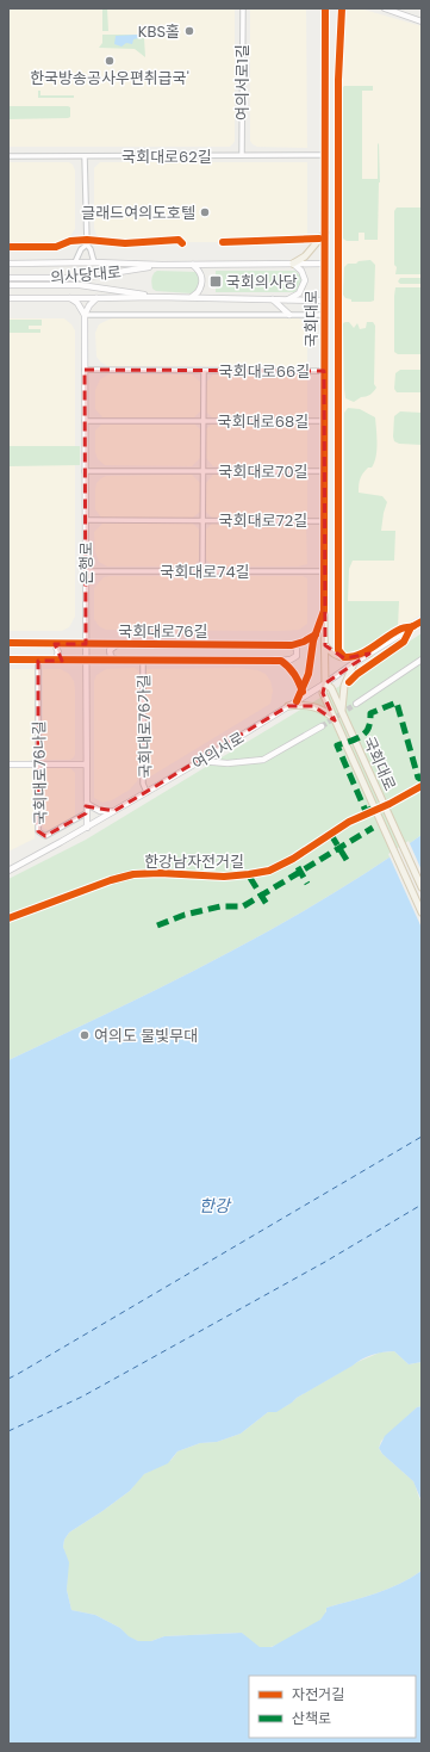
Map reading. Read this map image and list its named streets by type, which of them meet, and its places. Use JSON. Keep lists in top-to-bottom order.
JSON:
{
  "streets": {
    "main road": [
      "의사당대로",
      "국회대로",
      "은행로",
      "국회대로76길",
      "여의서로"
    ],
    "street": [
      "여의서로1길",
      "국회대로62길",
      "국회대로66길",
      "국회대로68길",
      "국회대로70길",
      "국회대로72길",
      "국회대로74길",
      "국회대로76가길",
      "국회대로76나길"
    ],
    "cycle path": ["한강남자전거길"]
  },
  "crossings": [
    ["여의서로1길", "국회대로62길"],
    ["국회대로62길", "의사당대로"],
    ["국회대로62길", "국회대로"],
    ["의사당대로", "국회대로"],
    ["국회대로", "국회대로66길"],
    ["국회대로", "국회대로68길"],
    ["국회대로", "국회대로70길"],
    ["국회대로", "국회대로72길"],
    ["국회대로", "국회대로74길"],
    ["국회대로", "여의서로"],
    ["국회대로66길", "국회대로68길"],
    ["국회대로66길", "은행로"],
    ["국회대로68길", "국회대로70길"],
    ["국회대로68길", "은행로"],
    ["국회대로70길", "국회대로72길"],
    ["국회대로70길", "은행로"],
    ["국회대로72길", "은행로"],
    ["국회대로72길", "국회대로74길"],
    ["은행로", "국회대로74길"],
    ["은행로", "국회대로76길"],
    ["은행로", "여의서로"],
    ["은행로", "국회대로76나길"],
    ["국회대로76길", "국회대로76가길"],
    ["국회대로76길", "국회대로76나길"],
    ["국회대로76가길", "여의서로"]
  ],
  "water": ["한강"],
  "places": {
    "other": [
      "KBS홀",
      "한국방송공사우편취급국'",
      "글래드여의도호텔",
      "여의도 물빛무대"
    ],
    "transit": ["국회의사당"]
  },
  "legend": ["자전거길", "산책로"]
}
